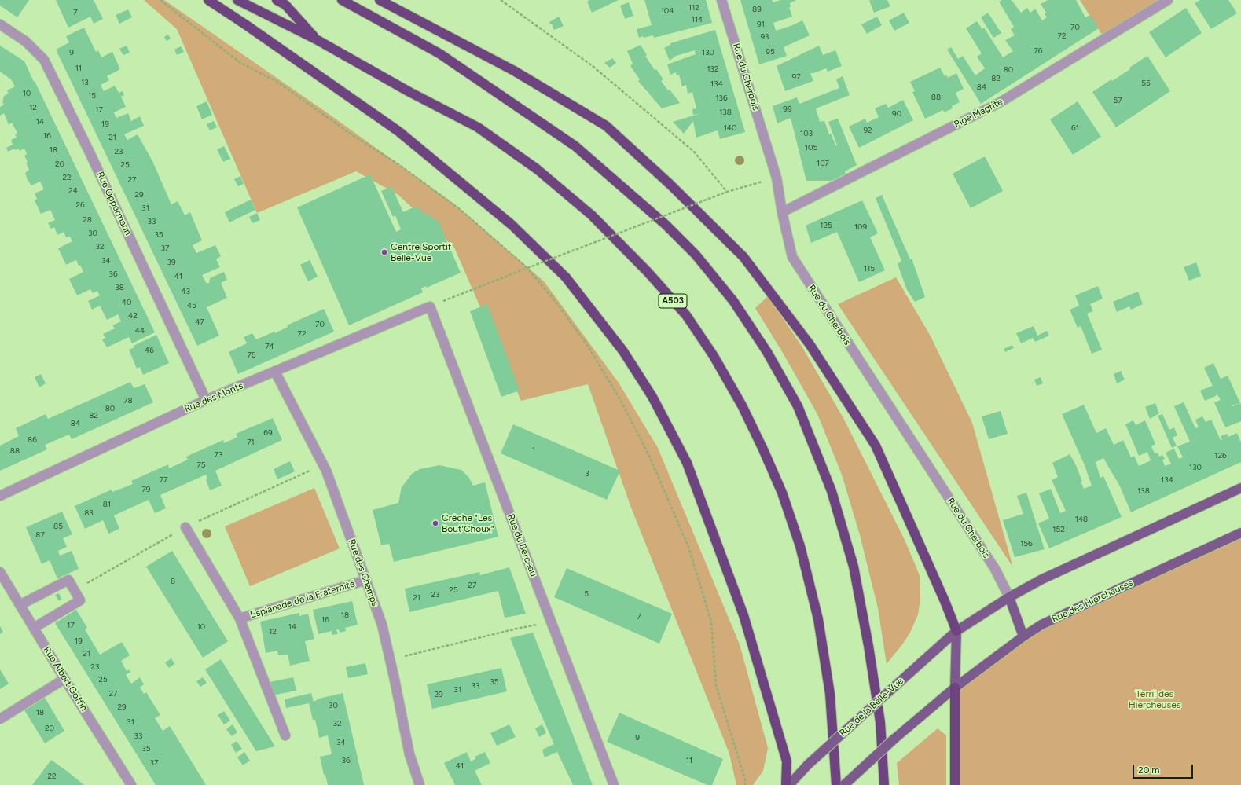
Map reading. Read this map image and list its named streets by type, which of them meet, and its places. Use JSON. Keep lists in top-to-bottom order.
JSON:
{
  "streets": {
    "highway": ["A503"],
    "main road": ["Rue des Hiercheuses", "Rue de la Belle-Vue"],
    "street": [
      "Rue du Cherbois",
      "Pige Magrite",
      "Rue Oppermann",
      "Rue des Monts",
      "Rue du Berceau",
      "Rue des Champs",
      "Esplanade de la Fraternité",
      "Rue Albert Goffin"
    ]
  },
  "crossings": [
    ["Rue du Cherbois", "Pige Magrite"],
    ["Rue Oppermann", "Rue des Monts"],
    ["Rue des Monts", "Rue du Berceau"],
    ["Rue des Monts", "Rue des Champs"],
    ["Rue des Champs", "Esplanade de la Fraternité"]
  ],
  "parks": ["Terril des Hiercheuses"],
  "places": ["Centre Sportif Belle-Vue", "Crêche \"Les Bout'Choux\""],
  "house_numbers": [
    "112",
    "89",
    "104",
    "7",
    "114",
    "91",
    "70",
    "72",
    "93",
    "76",
    "95",
    "9",
    "130",
    "11",
    "132",
    "80",
    "97",
    "82",
    "13",
    "55",
    "134",
    "84",
    "10",
    "15",
    "88",
    "136",
    "57",
    "12",
    "99",
    "17",
    "138",
    "90",
    "14",
    "19",
    "140",
    "61",
    "92",
    "103",
    "16",
    "21",
    "105",
    "18",
    "23",
    "107",
    "20",
    "25",
    "22",
    "27",
    "24",
    "29",
    "26",
    "31",
    "28",
    "33",
    "125",
    "109",
    "30",
    "35",
    "32",
    "37",
    "34",
    "39",
    "115",
    "36",
    "41",
    "38",
    "43",
    "40",
    "45",
    "42",
    "47",
    "70",
    "44",
    "72",
    "74",
    "46",
    "76",
    "78",
    "80",
    "82",
    "84",
    "69",
    "86",
    "71",
    "1",
    "88",
    "73",
    "126",
    "75",
    "130",
    "3",
    "77",
    "134",
    "79",
    "138",
    "81",
    "83",
    "148",
    "85",
    "152",
    "87",
    "156",
    "8",
    "27",
    "25",
    "5",
    "23",
    "21",
    "18",
    "7",
    "16",
    "17",
    "10",
    "14",
    "12",
    "19",
    "21",
    "23",
    "25",
    "35",
    "33",
    "31",
    "27",
    "29",
    "30",
    "29",
    "18",
    "31",
    "32",
    "20",
    "33",
    "9",
    "34",
    "35",
    "36",
    "11",
    "37",
    "41",
    "22"
  ],
  "scale_bar": "20 m"
}
